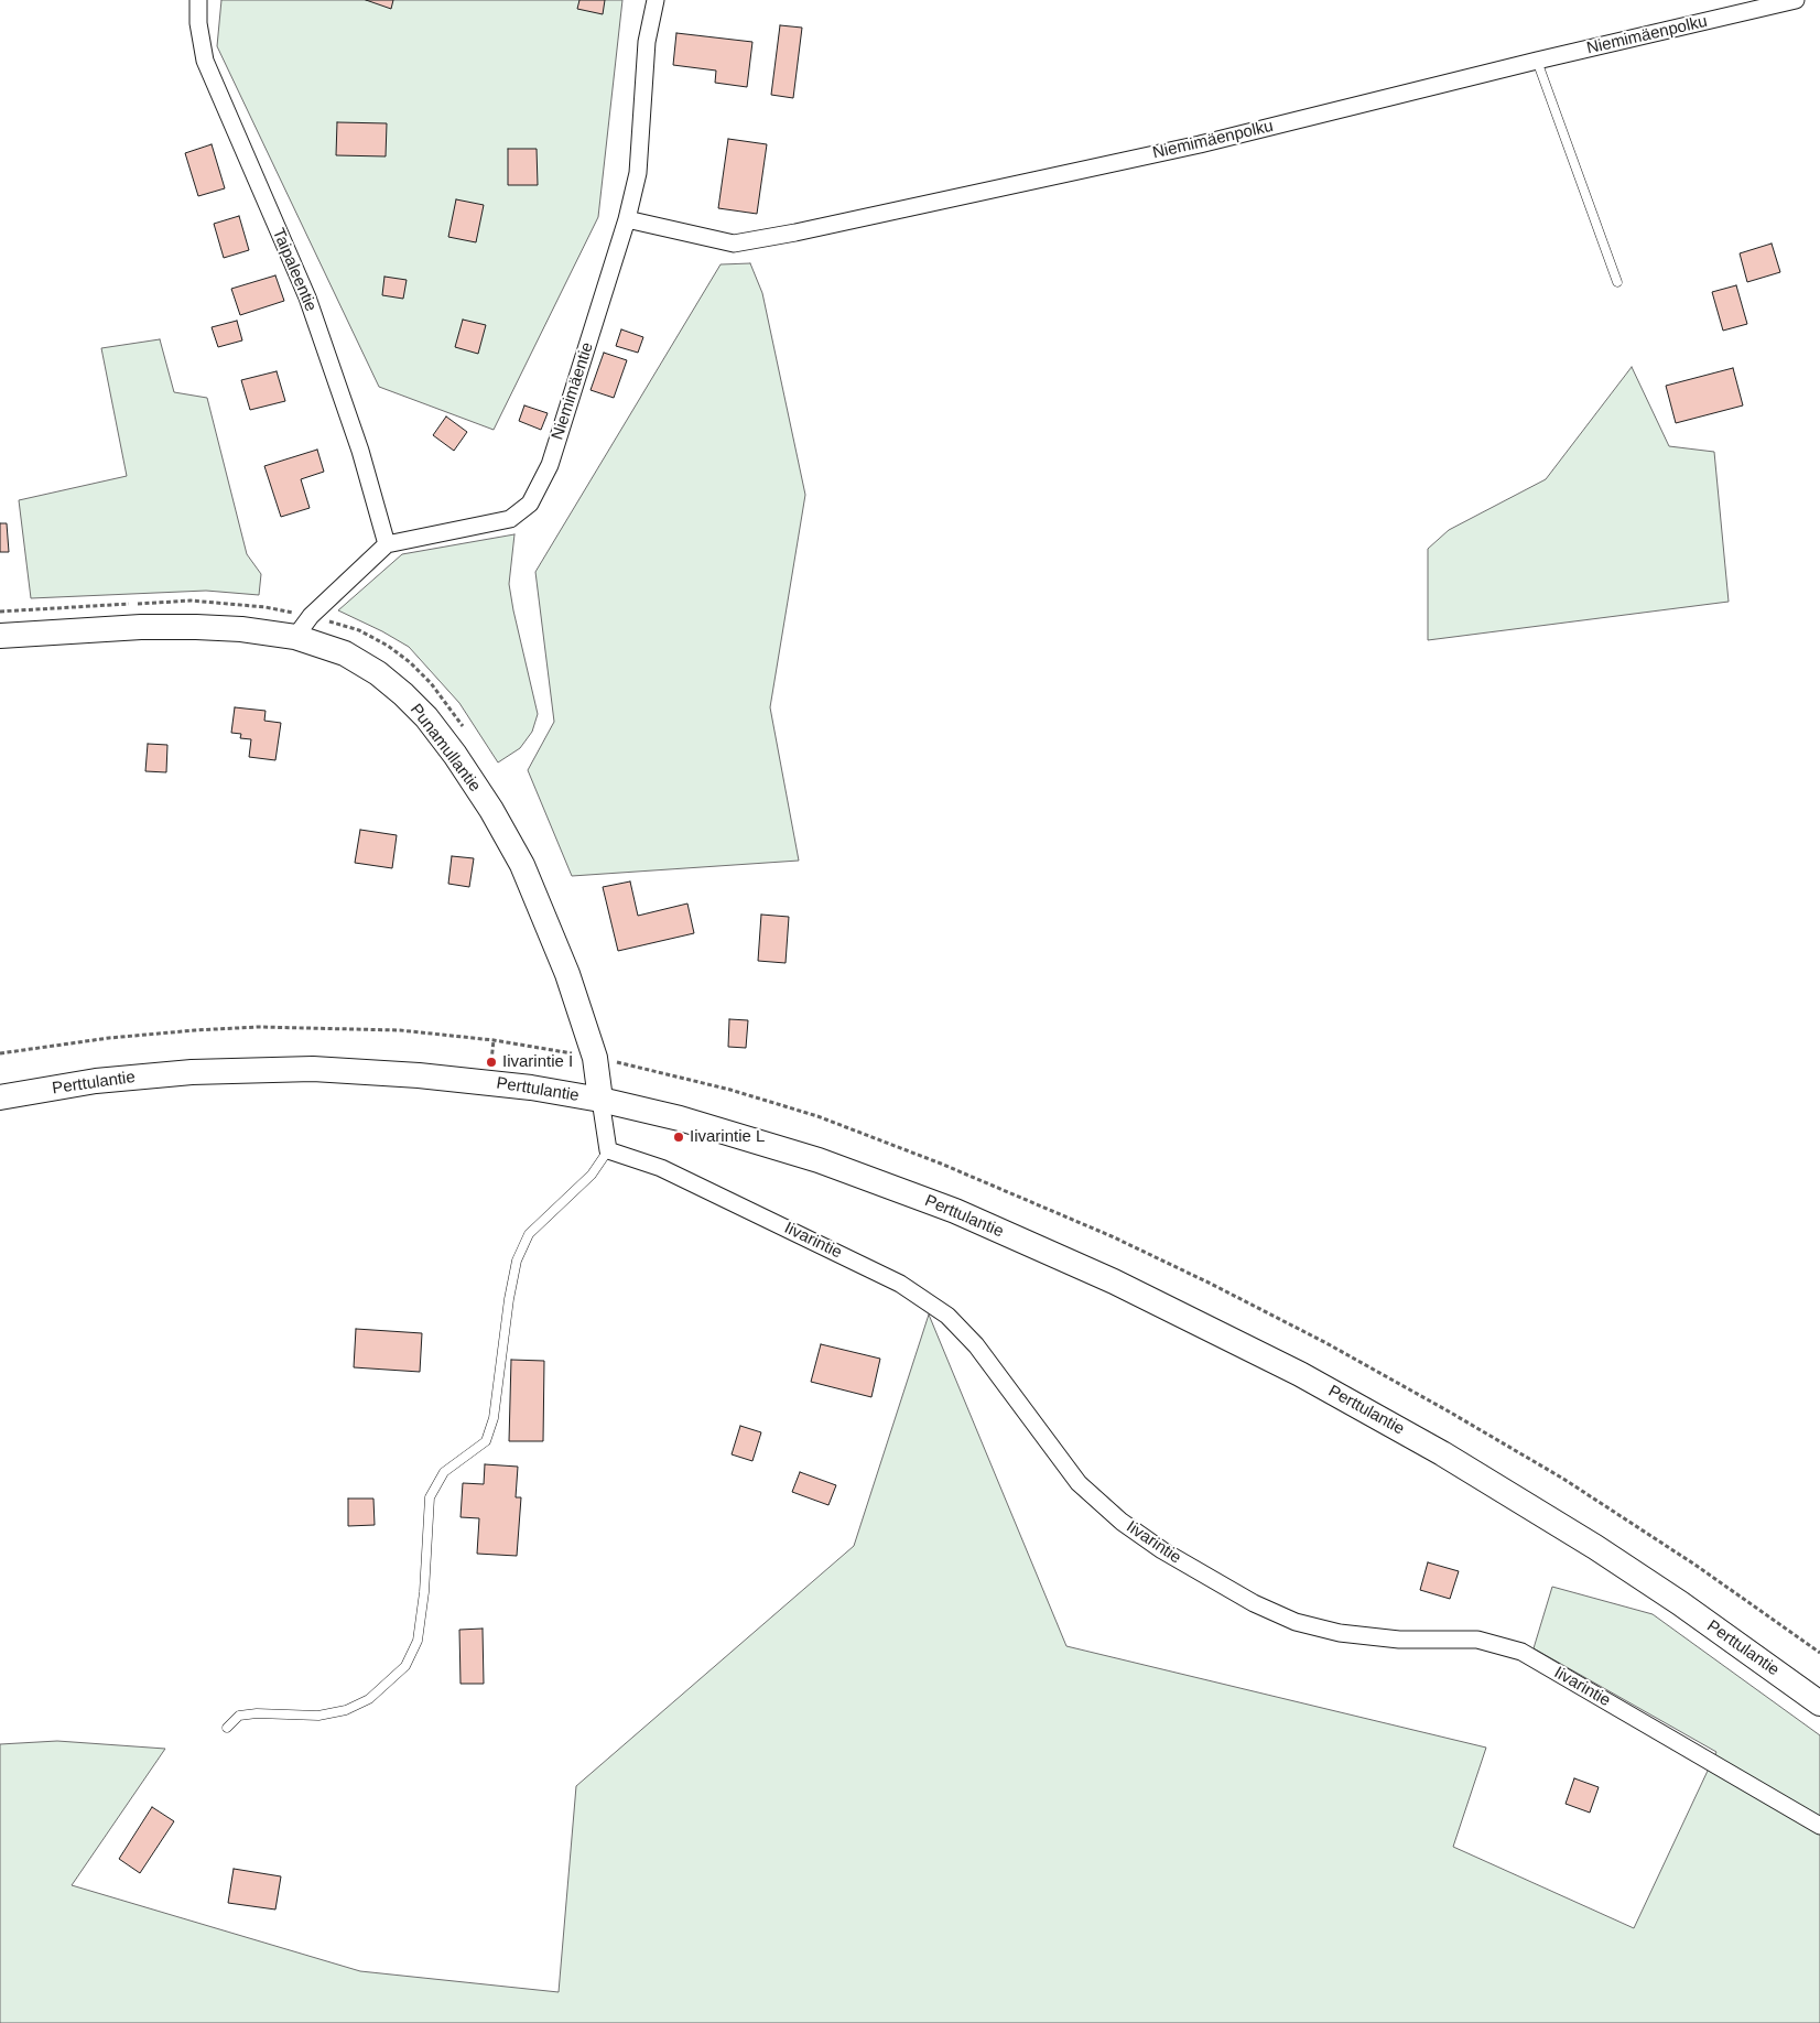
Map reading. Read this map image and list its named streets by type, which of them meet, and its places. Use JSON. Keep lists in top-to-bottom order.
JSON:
{
  "streets": {
    "street": [
      "Niemimäenpolku",
      "Taipaleentie",
      "Niemimäentie",
      "Punamullantie",
      "Perttulantie",
      "Iivarintie"
    ]
  },
  "crossings": [
    ["Niemimäenpolku", "Niemimäentie"],
    ["Taipaleentie", "Niemimäentie"],
    ["Punamullantie", "Perttulantie"]
  ],
  "places": ["Iivarintie I", "Iivarintie L"]
}
